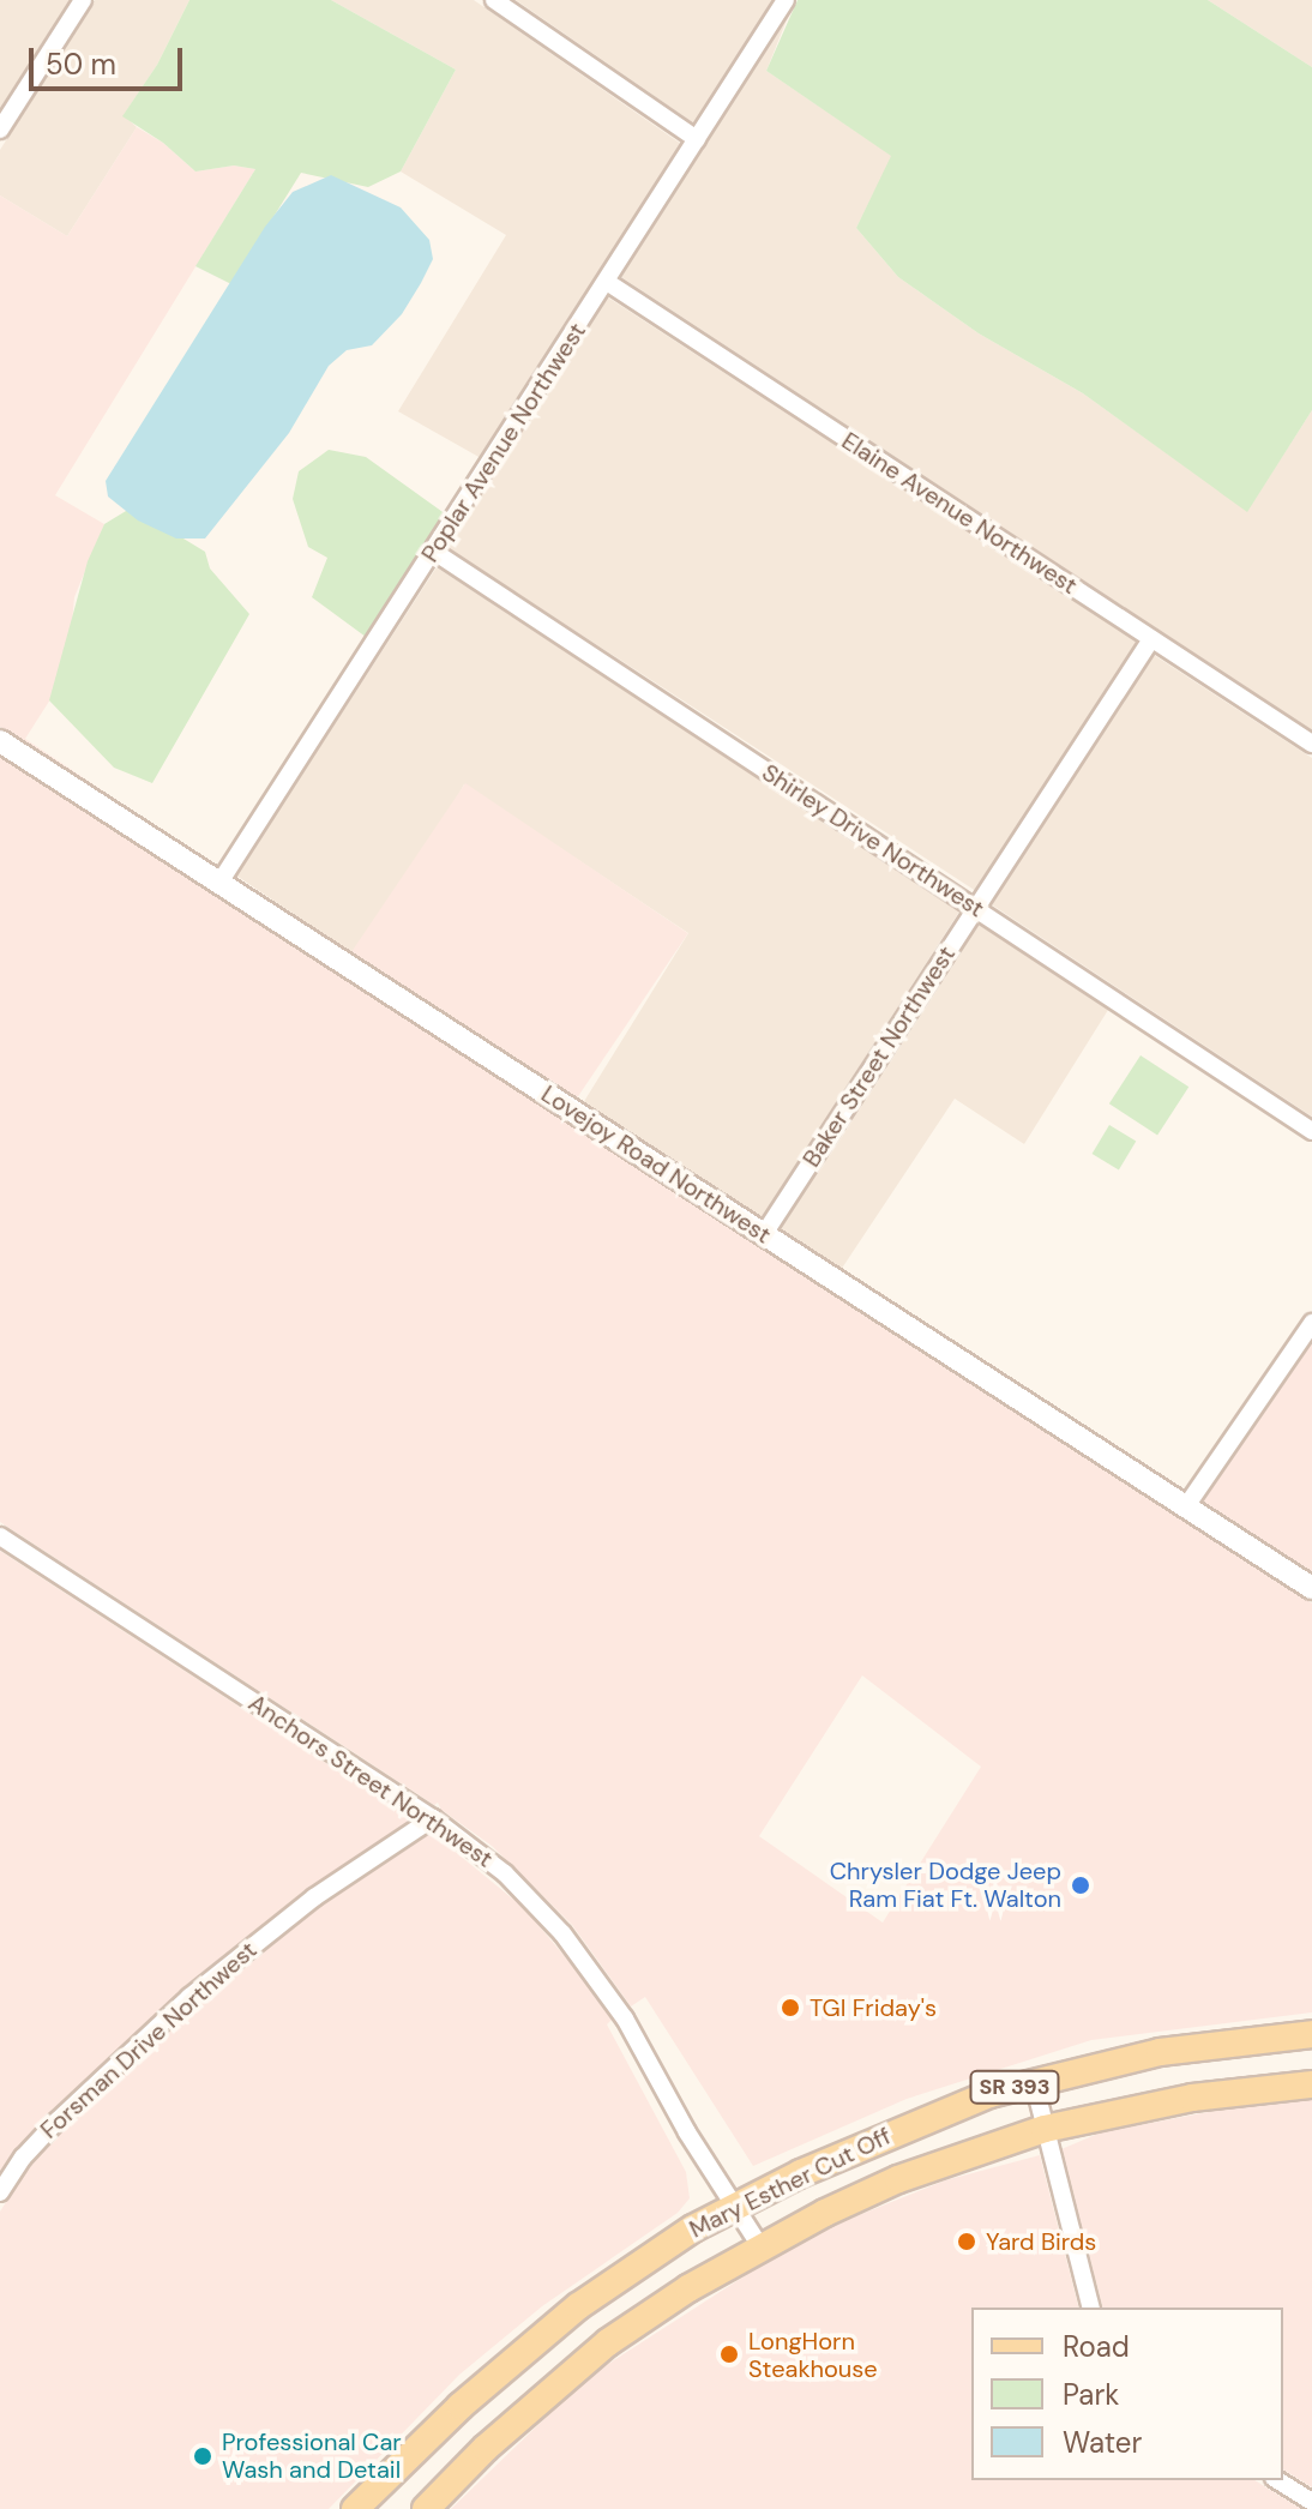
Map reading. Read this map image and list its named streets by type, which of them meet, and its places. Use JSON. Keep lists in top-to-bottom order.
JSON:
{
  "streets": {
    "main road": ["SR 393", "Mary Esther Cut Off"],
    "street": [
      "Poplar Avenue Northwest",
      "Elaine Avenue Northwest",
      "Shirley Drive Northwest",
      "Baker Street Northwest",
      "Lovejoy Road Northwest",
      "Anchors Street Northwest",
      "Forsman Drive Northwest"
    ]
  },
  "crossings": [
    ["Poplar Avenue Northwest", "Elaine Avenue Northwest"],
    ["Poplar Avenue Northwest", "Shirley Drive Northwest"],
    ["Poplar Avenue Northwest", "Lovejoy Road Northwest"],
    ["Elaine Avenue Northwest", "Baker Street Northwest"],
    ["Shirley Drive Northwest", "Baker Street Northwest"],
    ["Baker Street Northwest", "Lovejoy Road Northwest"],
    ["Anchors Street Northwest", "Forsman Drive Northwest"],
    ["Anchors Street Northwest", "Mary Esther Cut Off"]
  ],
  "places": [
    "Chrysler Dodge Jeep Ram Fiat Ft. Walton",
    "TGI Friday's",
    "Yard Birds",
    "LongHorn Steakhouse",
    "Professional Car Wash and Detail"
  ],
  "legend": ["Road", "Park", "Water"],
  "scale_bar": "50 m"
}
